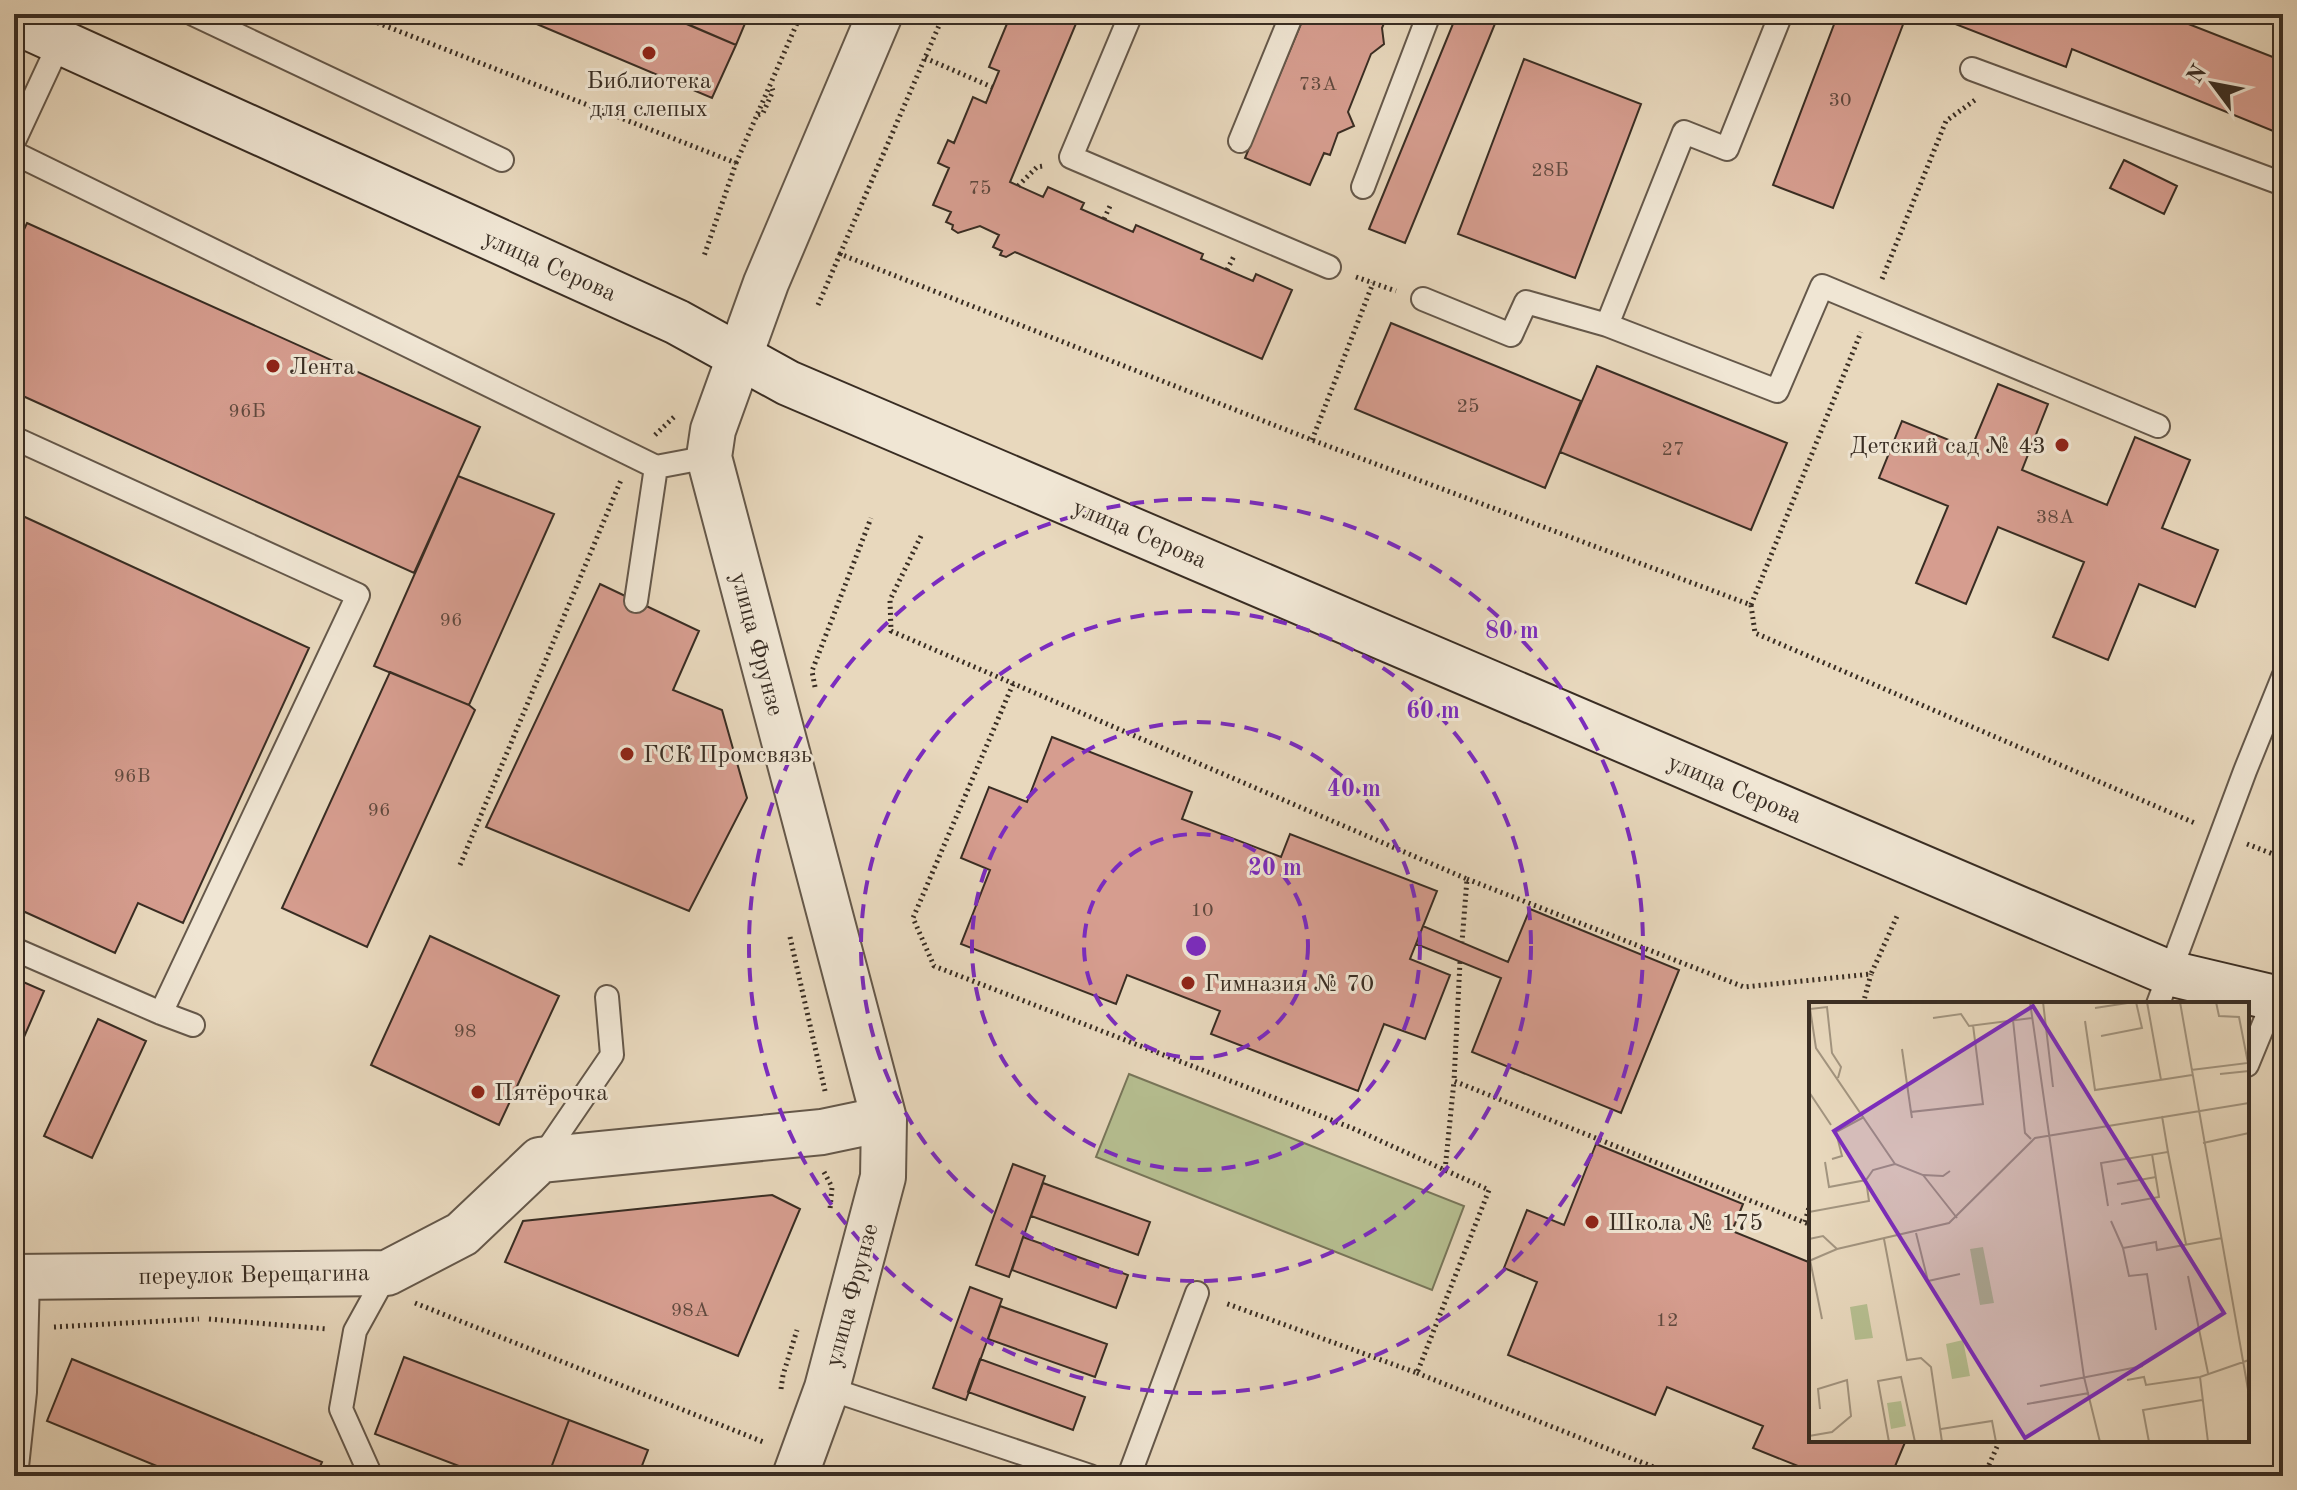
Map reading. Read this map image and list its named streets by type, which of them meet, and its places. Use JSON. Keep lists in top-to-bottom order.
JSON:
{
  "streets": {
    "street": ["улица Серова", "улица Фрунзе", "переулок Верещагина"]
  },
  "crossings": [
    ["улица Серова", "улица Фрунзе"]
  ],
  "places": [
    "Библиотека для слепых",
    "Лента",
    "Детский сад № 43",
    "ГСК Промсвязь",
    "Гимназия № 70",
    "Пятёрочка",
    "Школа № 175"
  ],
  "house_numbers": [
    "73А",
    "30",
    "28Б",
    "75",
    "25",
    "96Б",
    "27",
    "38А",
    "96",
    "96В",
    "96",
    "10",
    "98",
    "98А",
    "12"
  ],
  "north": "top left",
  "rings": [
    "80 m",
    "60 m",
    "40 m",
    "20 m"
  ]
}
